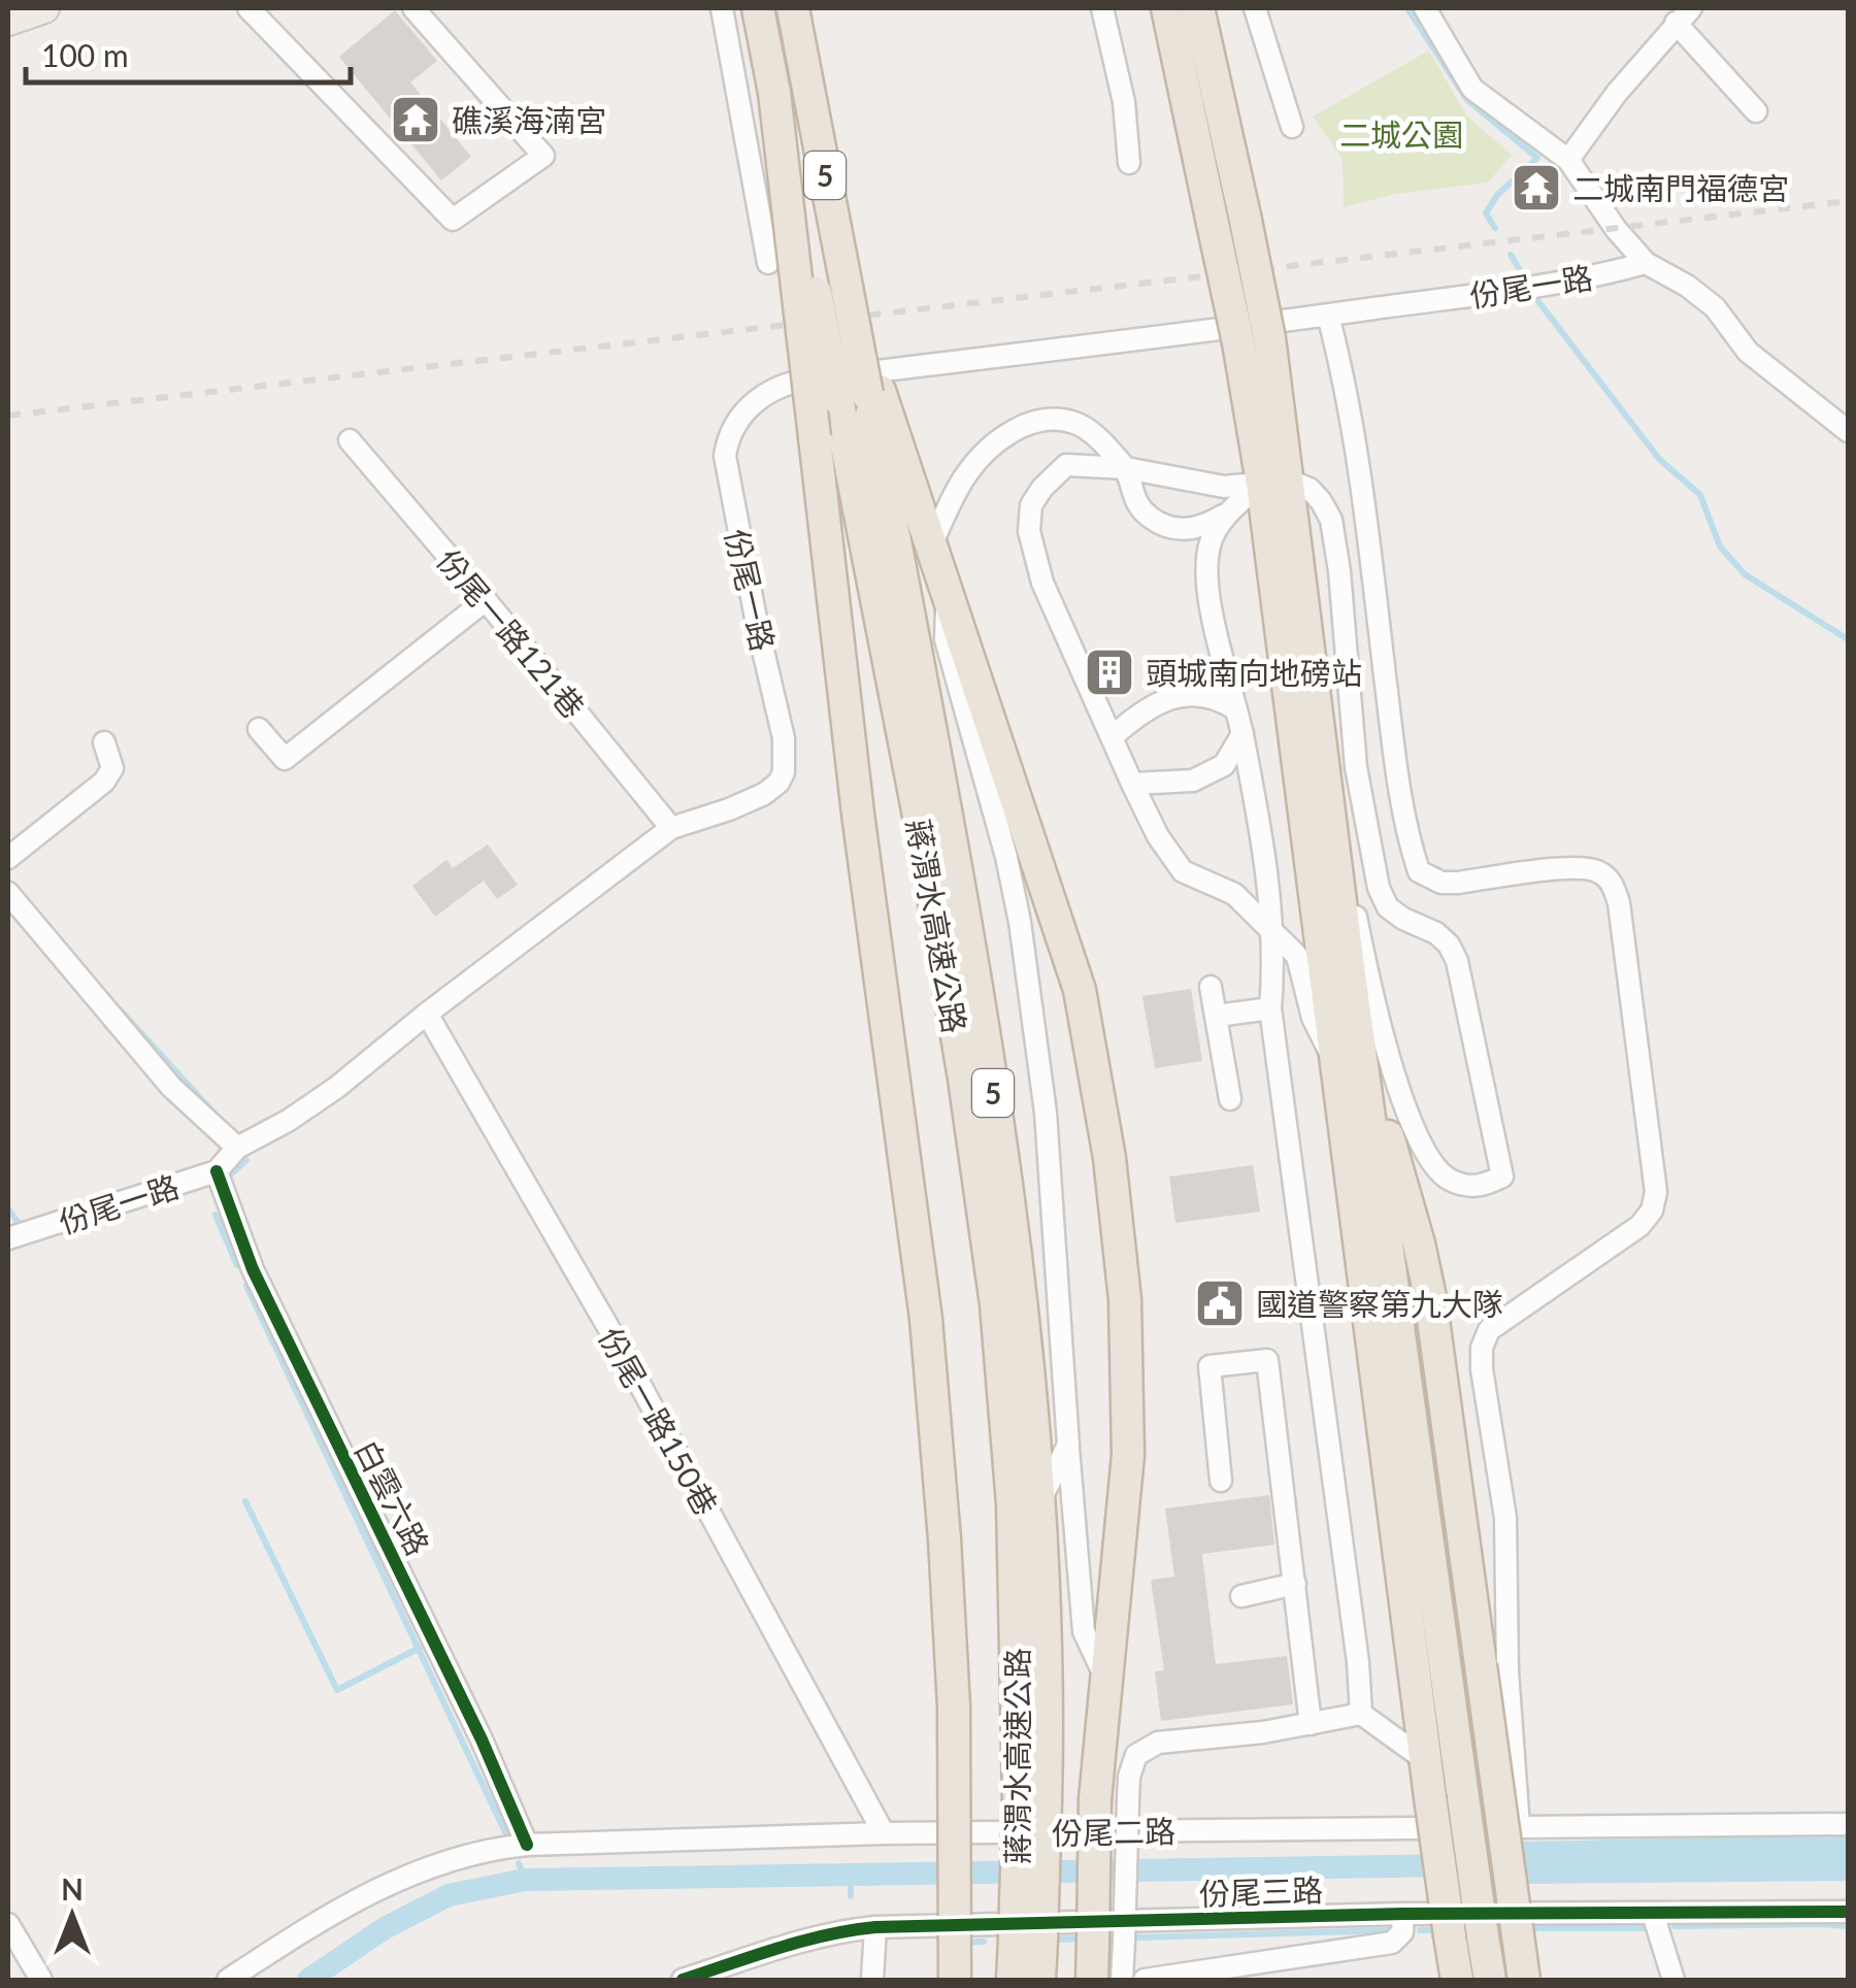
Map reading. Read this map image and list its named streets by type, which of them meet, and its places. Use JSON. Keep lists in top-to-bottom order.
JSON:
{
  "streets": {
    "highway": ["5", "蔣渭水高速公路"],
    "street": [
      "份尾一路",
      "份尾一路121巷",
      "份尾一路150巷",
      "白雲六路",
      "份尾二路",
      "份尾三路"
    ]
  },
  "crossings": [
    ["份尾一路", "份尾一路121巷"],
    ["份尾一路", "份尾一路150巷"],
    ["份尾一路", "白雲六路"],
    ["份尾一路150巷", "份尾二路"],
    ["白雲六路", "份尾二路"]
  ],
  "parks": ["二城公園"],
  "places": {
    "temple": ["礁溪海湳宮", "二城南門福德宮"],
    "building": ["頭城南向地磅站"],
    "public building": ["國道警察第九大隊"]
  },
  "scale_bar": "100 m",
  "north": "top"
}
